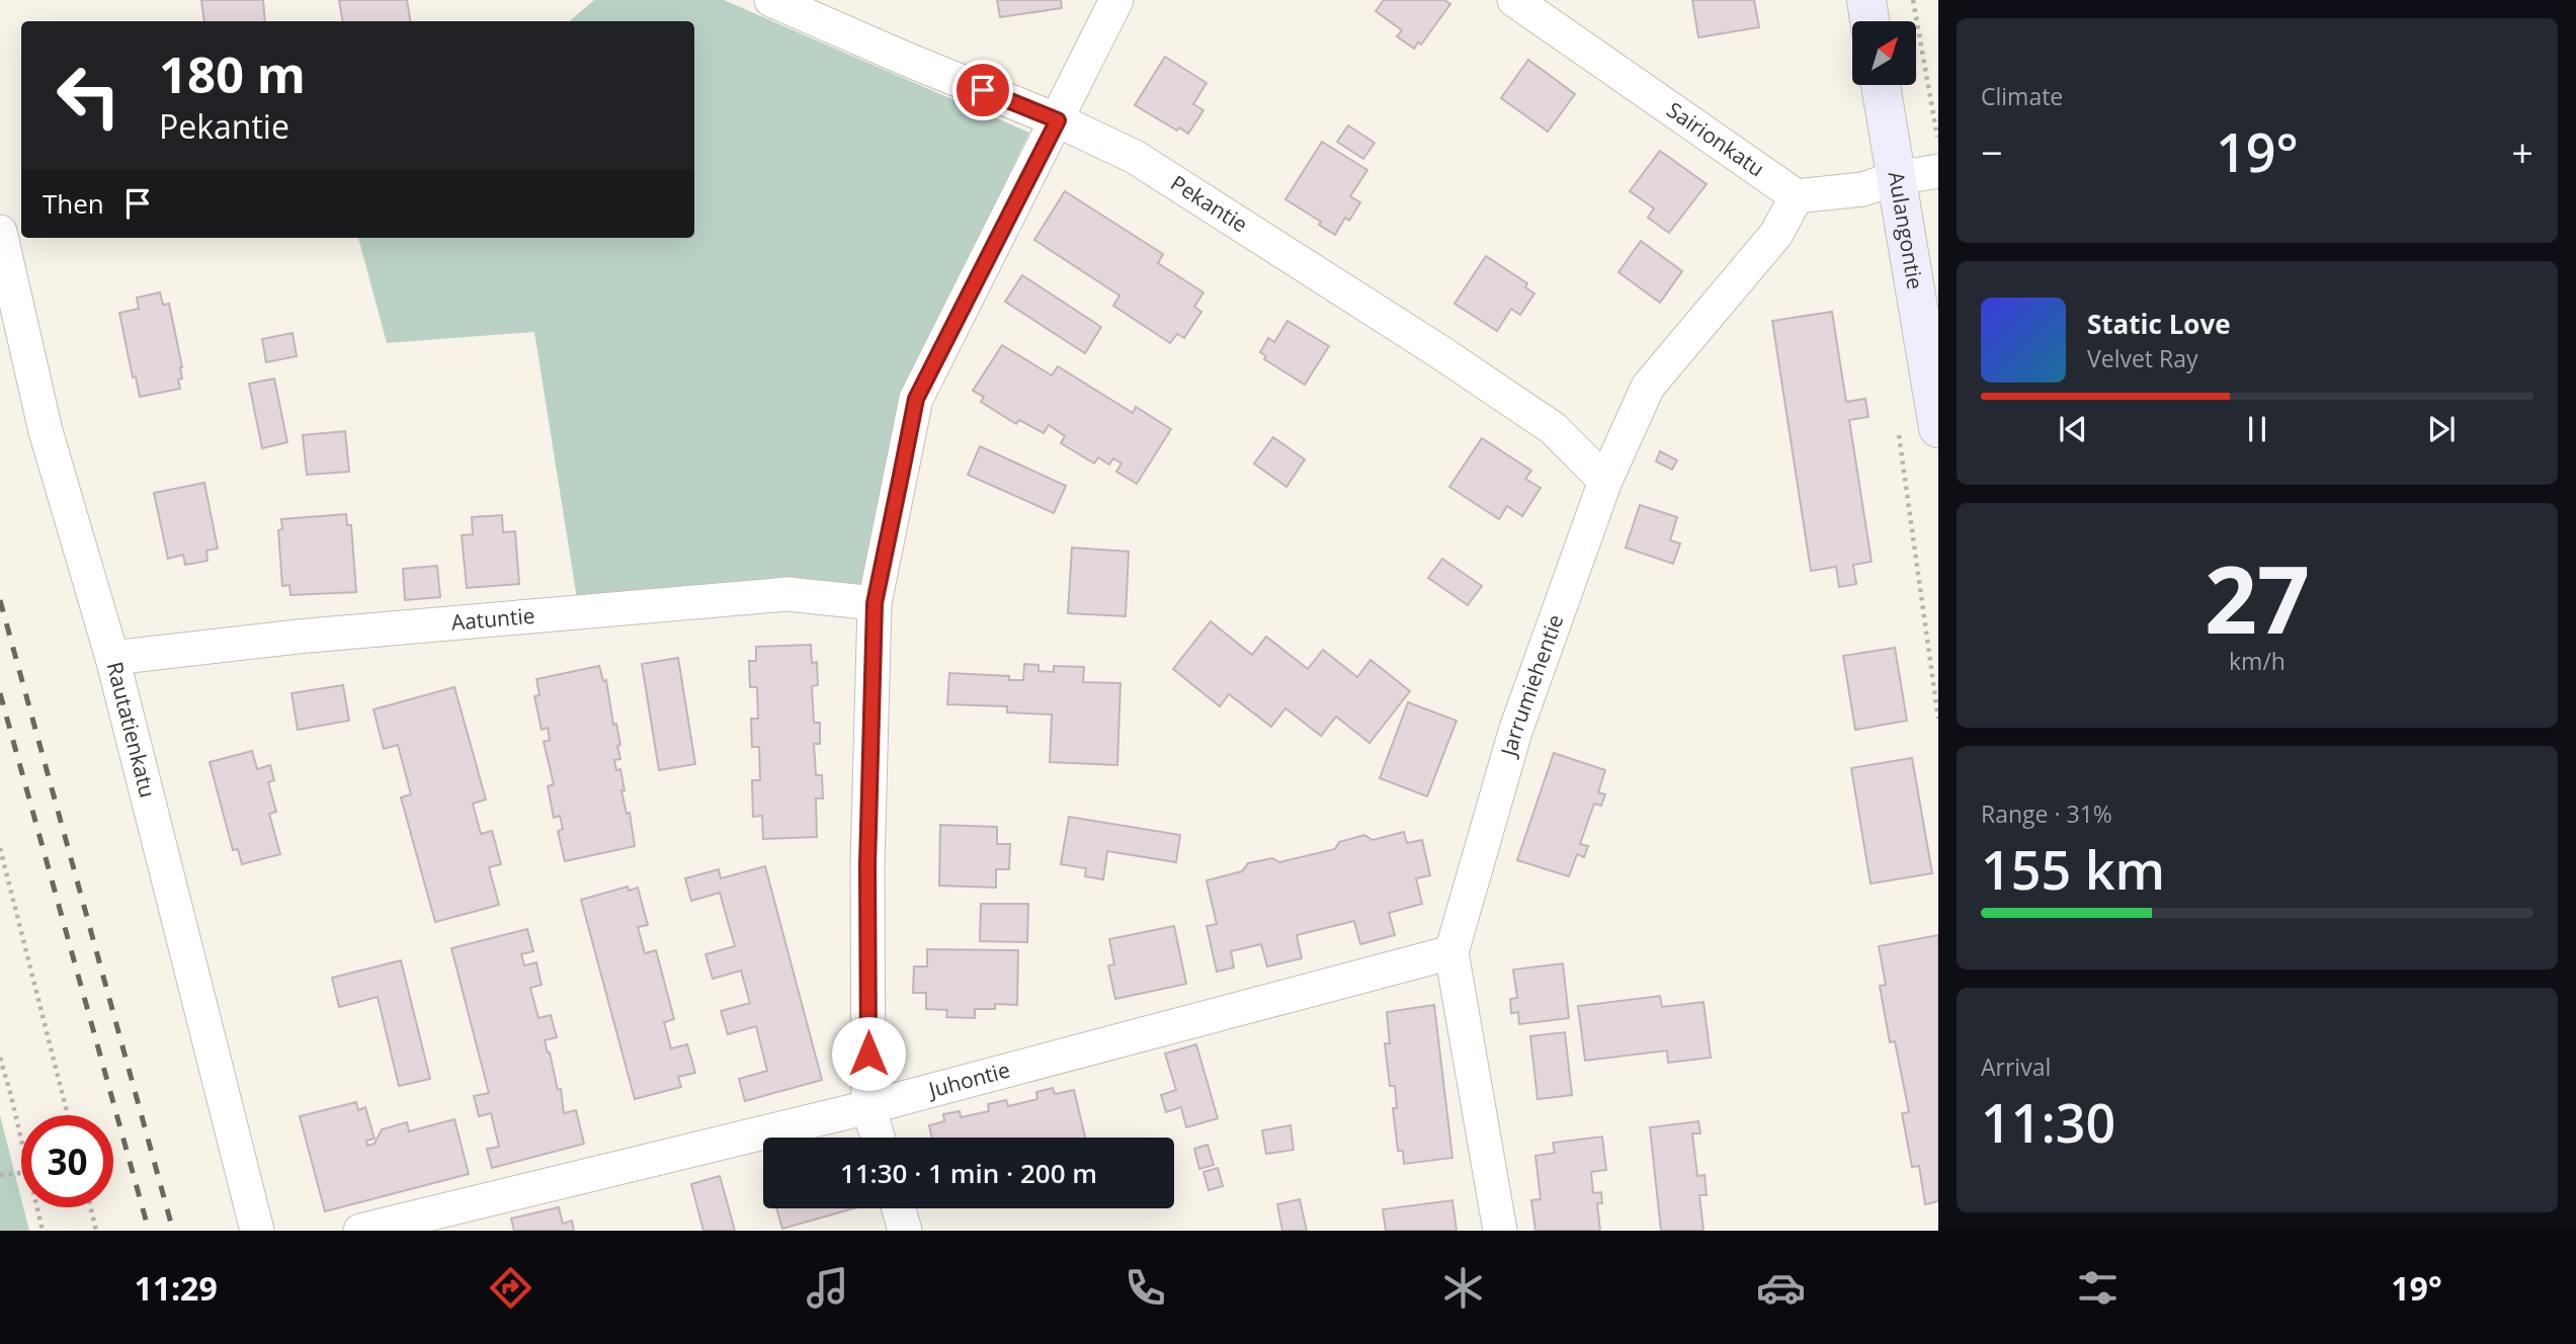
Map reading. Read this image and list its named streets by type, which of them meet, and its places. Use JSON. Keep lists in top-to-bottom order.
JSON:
{
  "streets": {
    "main road": ["Aulangontie"],
    "street": [
      "Sairionkatu",
      "Pekantie",
      "Aatuntie",
      "Jarrumiehentie",
      "Rautatienkatu",
      "Juhontie"
    ]
  },
  "crossings": [
    ["Sairionkatu", "Jarrumiehentie"],
    ["Pekantie", "Jarrumiehentie"],
    ["Aatuntie", "Rautatienkatu"],
    ["Jarrumiehentie", "Juhontie"]
  ],
  "north": "top right",
  "page": {
    "tile": [
      "Climate",
      ["27", "km/h"],
      ["Range · 31%", "155 km"],
      ["Arrival", "11:30"]
    ],
    "turn": ["180 m", "Pekantie"],
    "heat": ["−", "19°", "+"],
    "then": "Then",
    "song": ["Static Love", "Velvet Ray"],
    "limit": "30",
    "trip": "11:30 · 1 min · 200 m",
    "tabs": ["11:29", "19°"]
  }
}
